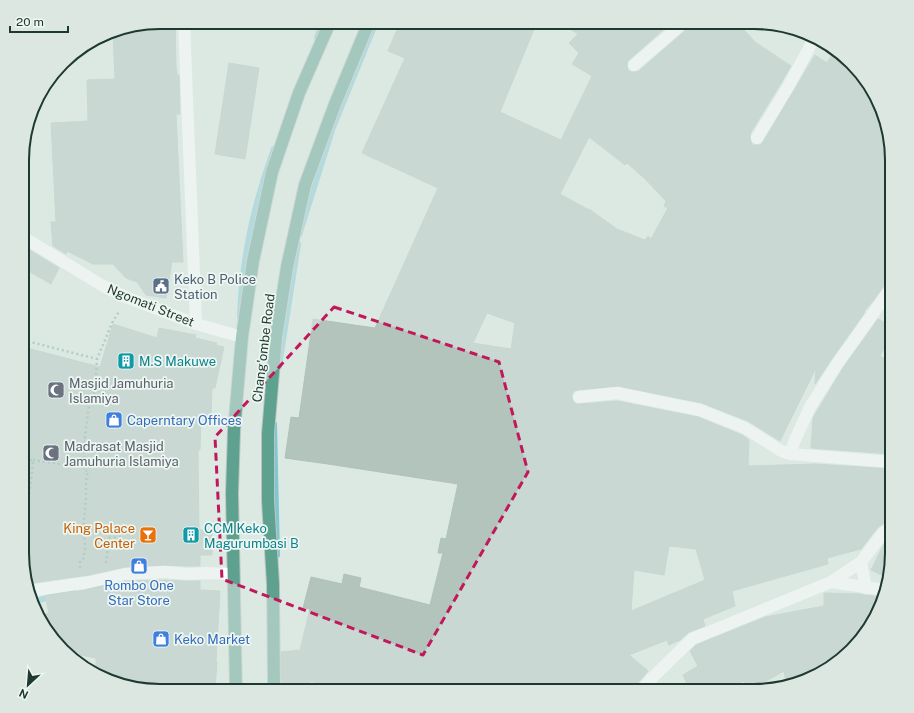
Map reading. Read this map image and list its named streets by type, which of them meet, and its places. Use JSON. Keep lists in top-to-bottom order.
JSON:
{
  "streets": {
    "main road": ["Chang'ombe Road"],
    "street": ["Ngomati Street"]
  },
  "crossings": [
    ["Ngomati Street", "Chang'ombe Road"]
  ],
  "places": {
    "public building": ["Keko B Police Station"],
    "building": ["M.S Makuwe", "CCM Keko Magurumbasi B"],
    "mosque": ["Masjid Jamuhuria Islamiya", "Madrasat Masjid Jamuhuria Islamiya"],
    "shop": ["Caperntary Offices", "Rombo One Star Store", "Keko Market"],
    "bar": ["King Palace Center"]
  },
  "scale_bar": "20 m",
  "north": "bottom left"
}
